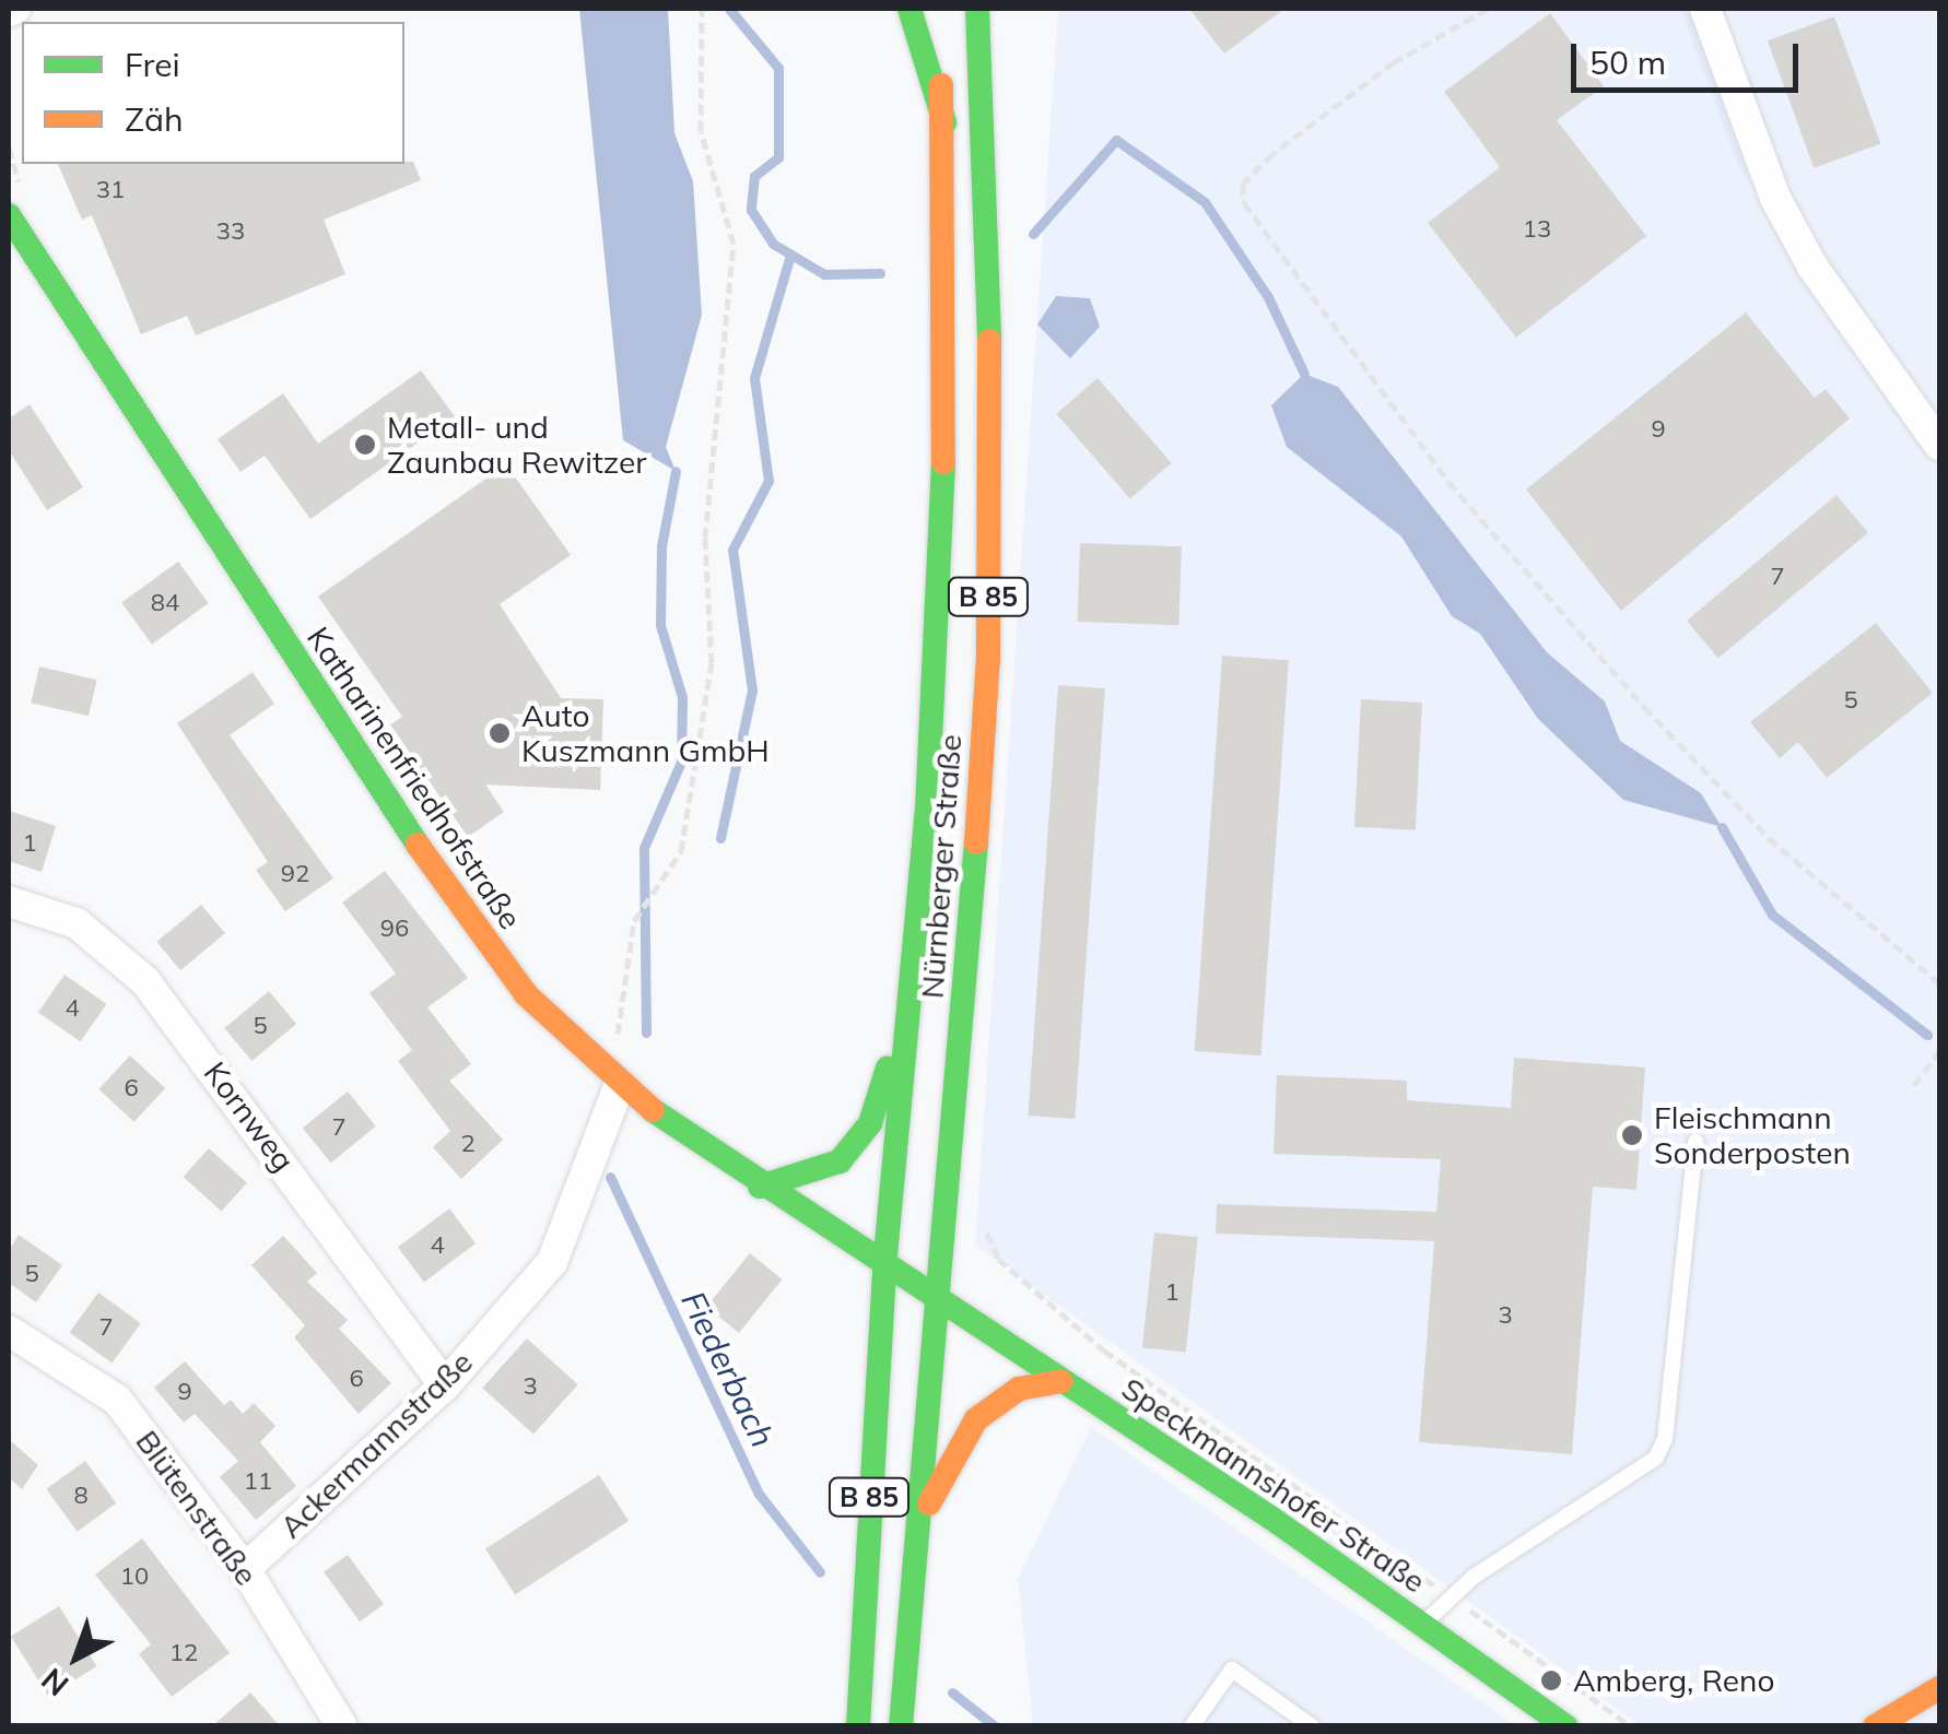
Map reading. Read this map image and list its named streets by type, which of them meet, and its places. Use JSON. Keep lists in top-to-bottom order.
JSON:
{
  "streets": {
    "main road": [
      "B 85",
      "Katharinenfriedhofstraße",
      "Nürnberger Straße",
      "Speckmannshofer Straße"
    ],
    "street": ["Kornweg", "Ackermannstraße", "Blütenstraße"]
  },
  "crossings": [
    ["Katharinenfriedhofstraße", "Nürnberger Straße"],
    ["Katharinenfriedhofstraße", "Ackermannstraße"],
    ["Katharinenfriedhofstraße", "Speckmannshofer Straße"],
    ["Nürnberger Straße", "Speckmannshofer Straße"],
    ["Kornweg", "Ackermannstraße"],
    ["Ackermannstraße", "Blütenstraße"]
  ],
  "water": ["Fiederbach"],
  "places": [
    "Metall- und Zaunbau Rewitzer",
    "Auto Kuszmann GmbH",
    "Fleischmann Sonderposten",
    "Amberg, Reno"
  ],
  "house_numbers": [
    "31",
    "13",
    "33",
    "9",
    "7",
    "84",
    "5",
    "1",
    "92",
    "96",
    "4",
    "5",
    "6",
    "7",
    "2",
    "4",
    "5",
    "1",
    "3",
    "7",
    "6",
    "3",
    "9",
    "11",
    "8",
    "10",
    "12"
  ],
  "legend": ["Frei", "Zäh"],
  "scale_bar": "50 m",
  "north": "bottom left"
}
